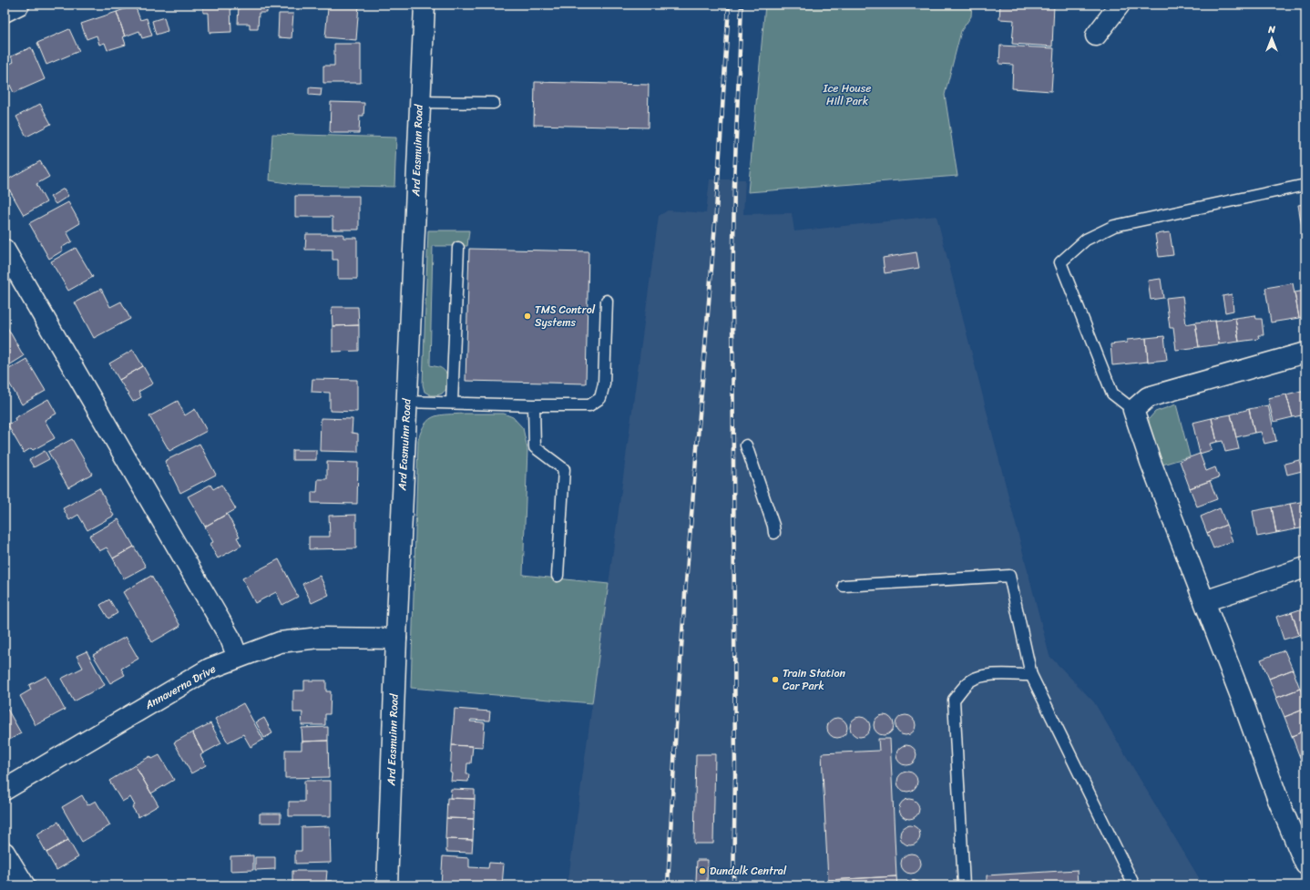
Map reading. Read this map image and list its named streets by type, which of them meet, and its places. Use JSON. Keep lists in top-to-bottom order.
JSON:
{
  "streets": {
    "street": ["Ard Easmuinn Road", "Annaverna Drive"]
  },
  "crossings": [
    ["Ard Easmuinn Road", "Annaverna Drive"]
  ],
  "parks": ["Ice House Hill Park"],
  "places": ["TMS Control Systems", "Train Station Car Park", "Dundalk Central"],
  "north": "top"
}
